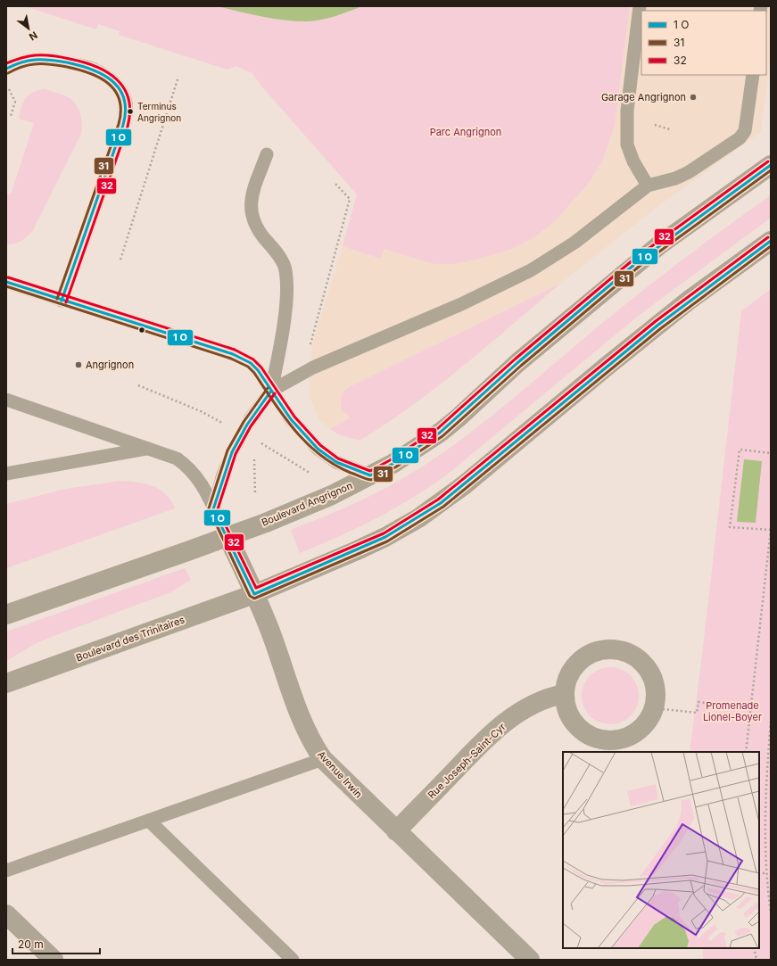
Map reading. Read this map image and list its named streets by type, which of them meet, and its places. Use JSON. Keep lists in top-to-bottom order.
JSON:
{
  "streets": {
    "main road": ["Boulevard Angrignon", "Boulevard des Trinitaires"],
    "street": ["Rue Joseph-Saint-Cyr", "Avenue Irwin"]
  },
  "crossings": [
    ["Boulevard Angrignon", "Avenue Irwin"],
    ["Boulevard des Trinitaires", "Avenue Irwin"],
    ["Rue Joseph-Saint-Cyr", "Avenue Irwin"]
  ],
  "parks": ["Parc Angrignon", "Promenade Lionel-Boyer"],
  "places": ["Garage Angrignon", "Terminus Angrignon", "Angrignon"],
  "lines": ["transit line 32", "transit line 31"],
  "legend": ["1 O", "31", "32"],
  "scale_bar": "20 m",
  "north": "bottom right"
}
